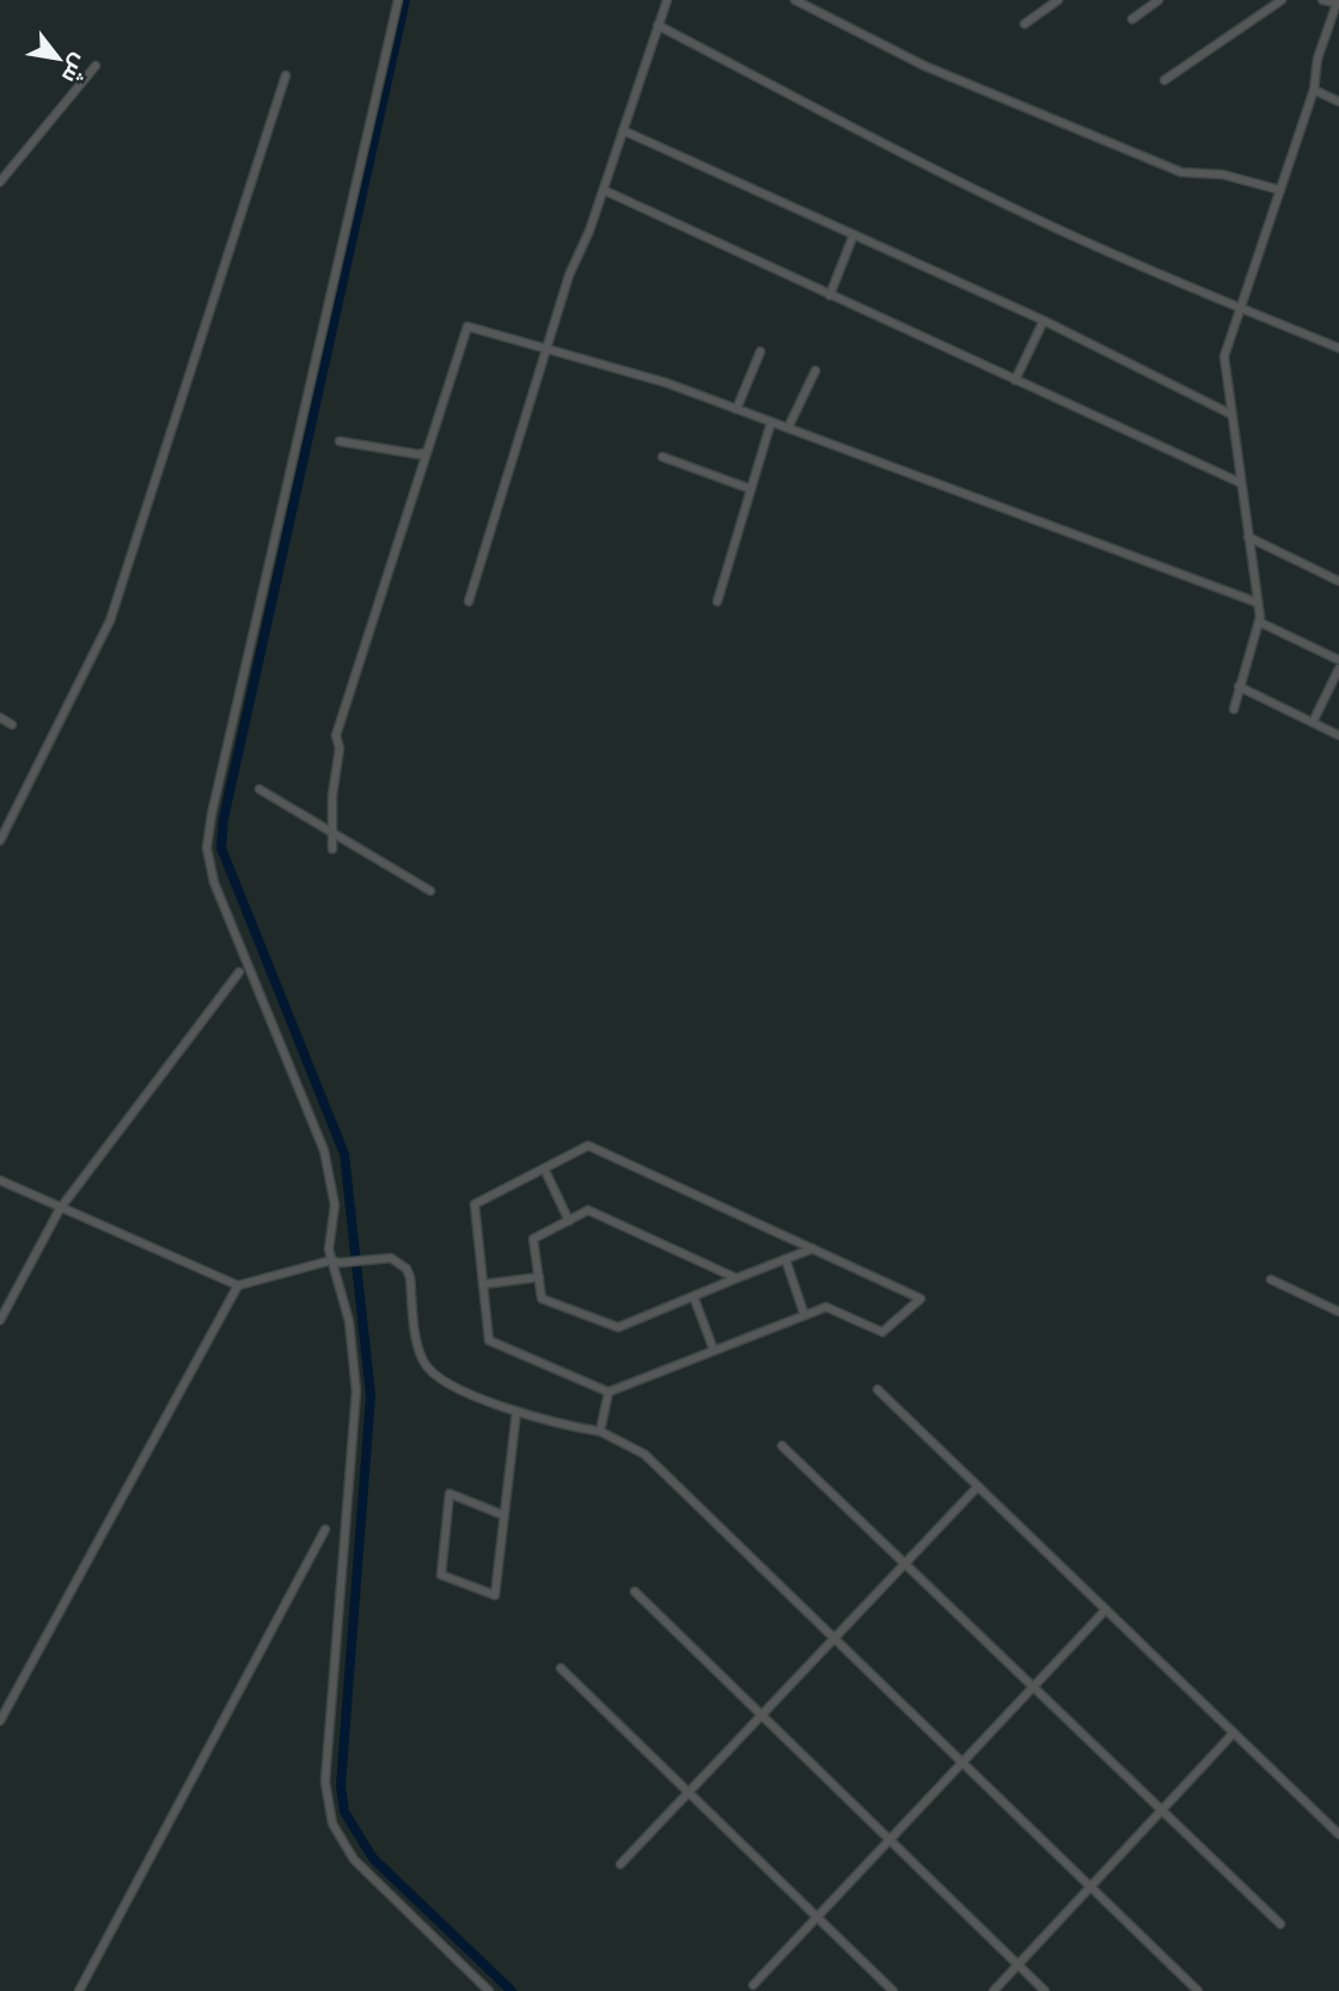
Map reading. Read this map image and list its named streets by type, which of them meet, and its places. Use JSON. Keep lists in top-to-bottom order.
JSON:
{
  "north": "bottom right"
}
